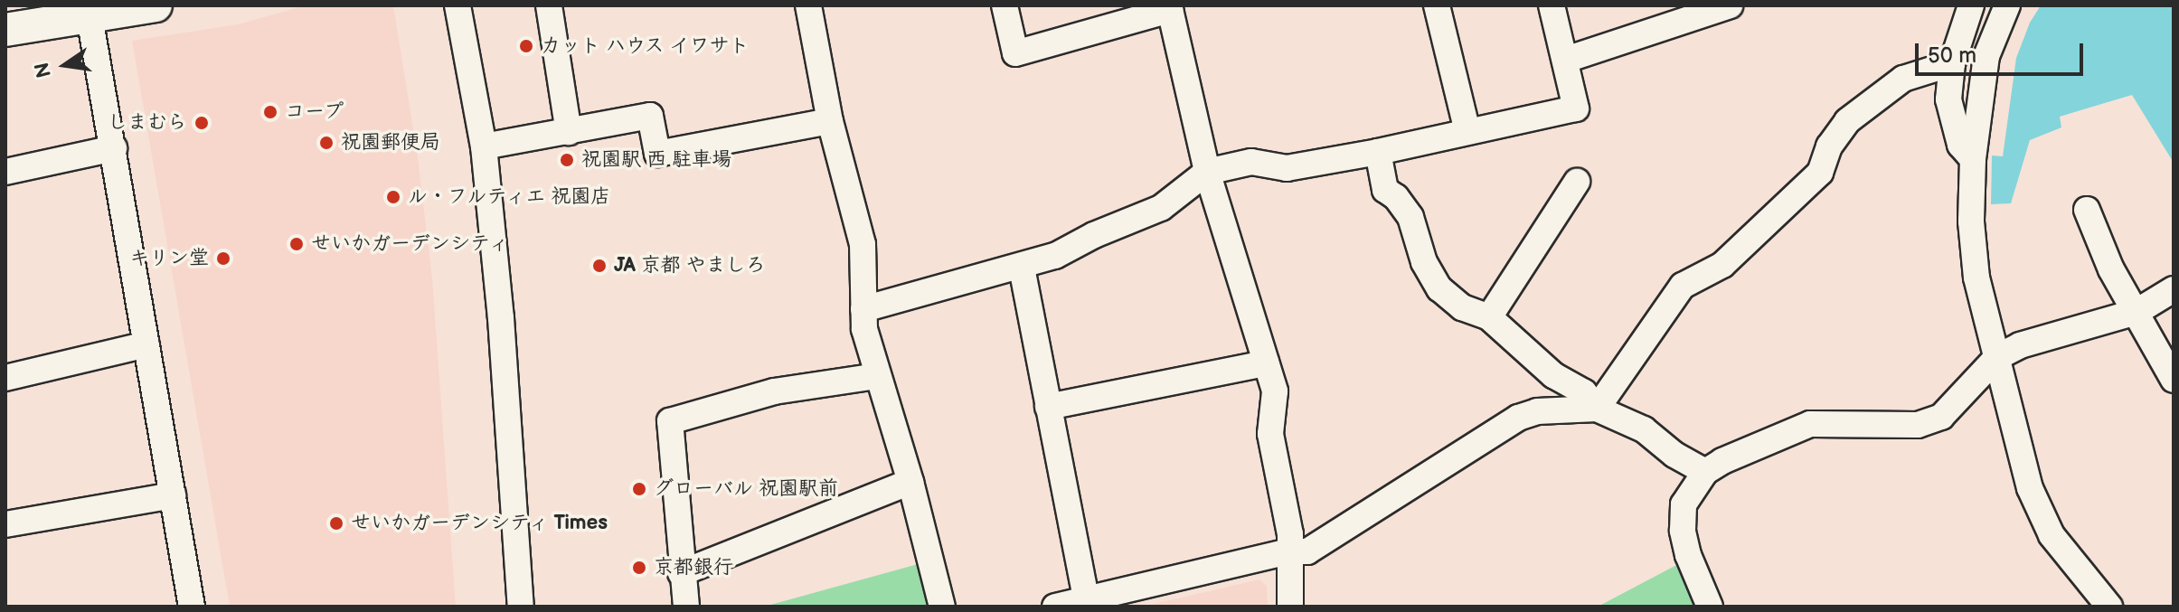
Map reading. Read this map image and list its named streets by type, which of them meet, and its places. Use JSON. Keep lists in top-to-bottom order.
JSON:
{
  "places": [
    "カット ハウス イワサト",
    "コープ",
    "しまむら",
    "祝園郵便局",
    "祝園駅 西 駐車場",
    "ル・フルティエ 祝園店",
    "せいかガーデンシティ",
    "キリン堂",
    "JA 京都 やましろ",
    "グローバル 祝園駅前",
    "せいかガーデンシティ Times",
    "京都銀行"
  ],
  "scale_bar": "50 m",
  "north": "left"
}
